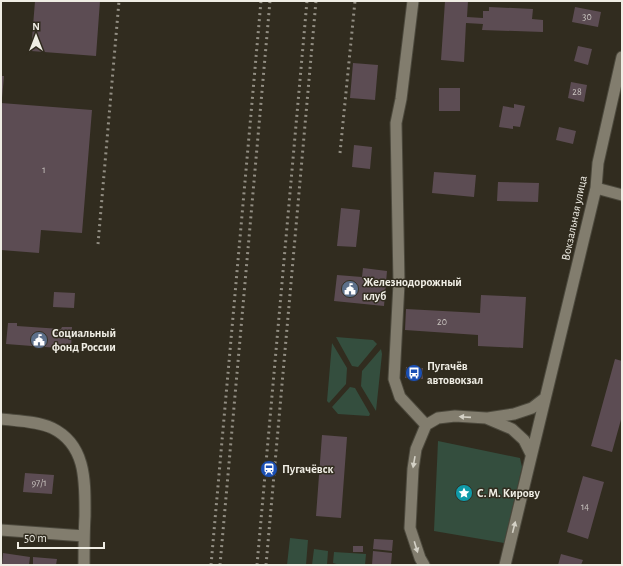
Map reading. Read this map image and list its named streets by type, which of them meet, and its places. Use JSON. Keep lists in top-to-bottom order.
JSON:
{
  "streets": {
    "street": ["Вокзальная улица"]
  },
  "places": {
    "public building": ["Железнодорожный клуб", "Социальный фонд России"],
    "bus stop": ["Пугачёв автовокзал"],
    "station": ["Пугачёвск"],
    "place": ["С. М. Кирову"]
  },
  "house_numbers": [
    "30",
    "28",
    "1",
    "20",
    "97/1",
    "14"
  ],
  "scale_bar": "50 m",
  "north": "top"
}
